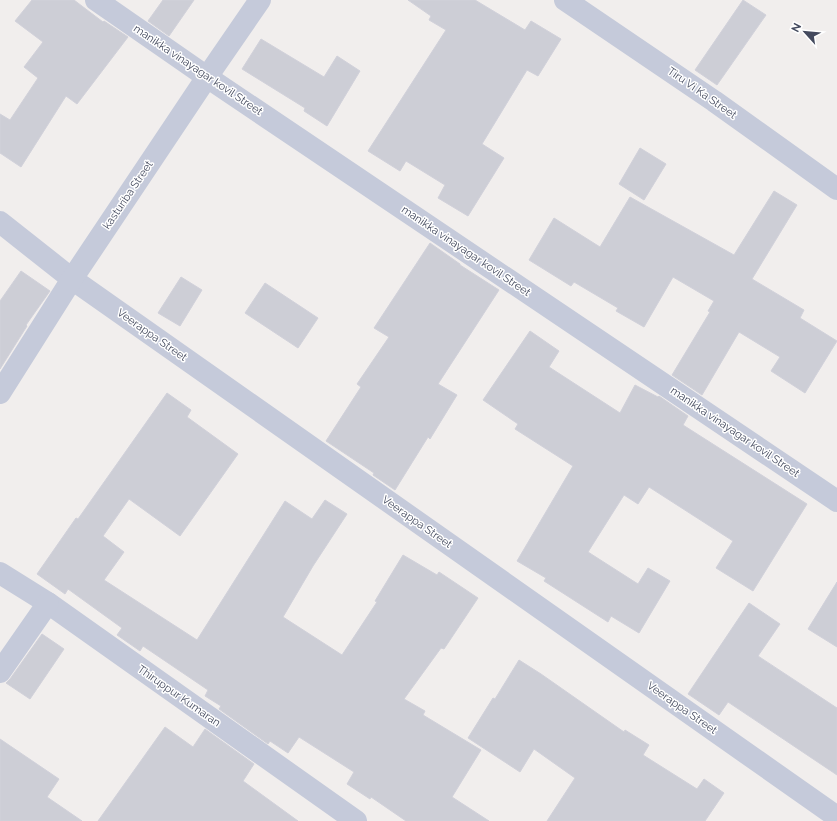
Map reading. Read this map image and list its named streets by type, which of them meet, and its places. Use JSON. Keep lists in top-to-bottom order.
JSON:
{
  "streets": {
    "street": [
      "manikka vinayagar kovil Street",
      "Tiru Vi Ka Street",
      "kasturiba Street",
      "Veerappa Street",
      "Thiruppur Kumaran"
    ]
  },
  "crossings": [
    ["manikka vinayagar kovil Street", "kasturiba Street"],
    ["kasturiba Street", "Veerappa Street"]
  ],
  "north": "top left"
}
